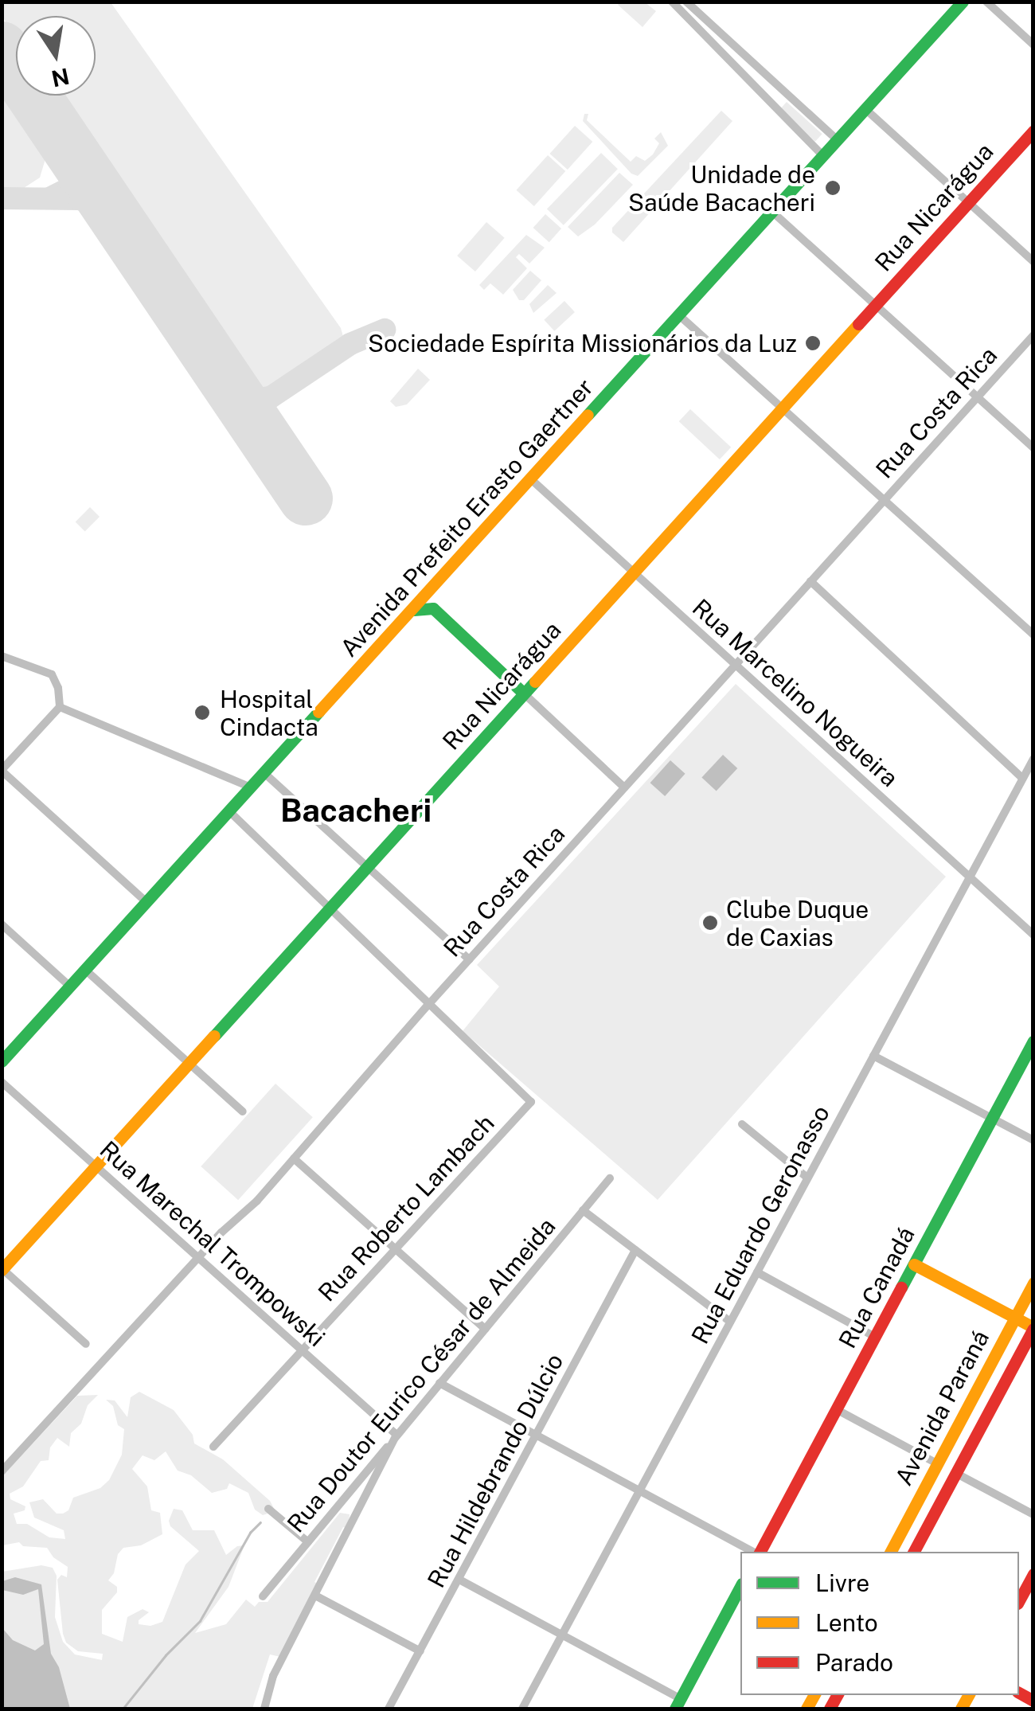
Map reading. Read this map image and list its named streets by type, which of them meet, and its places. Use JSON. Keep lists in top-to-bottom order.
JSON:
{
  "streets": {
    "main road": [
      "Rua Nicarágua",
      "Avenida Prefeito Erasto Gaertner",
      "Rua Canadá",
      "Avenida Paraná"
    ],
    "street": [
      "Rua Costa Rica",
      "Rua Marcelino Nogueira",
      "Rua Roberto Lambach",
      "Rua Eduardo Geronasso",
      "Rua Marechal Trompowski",
      "Rua Doutor Eurico César de Almeida",
      "Rua Hildebrando Dúlcio"
    ]
  },
  "crossings": [
    ["Rua Nicarágua", "Rua Marcelino Nogueira"],
    ["Rua Nicarágua", "Rua Marechal Trompowski"],
    ["Rua Costa Rica", "Rua Marcelino Nogueira"],
    ["Rua Costa Rica", "Rua Roberto Lambach"],
    ["Rua Costa Rica", "Rua Marechal Trompowski"],
    ["Avenida Prefeito Erasto Gaertner", "Rua Marcelino Nogueira"],
    ["Rua Marcelino Nogueira", "Rua Eduardo Geronasso"],
    ["Rua Roberto Lambach", "Rua Marechal Trompowski"],
    ["Rua Marechal Trompowski", "Rua Doutor Eurico César de Almeida"]
  ],
  "districts": ["Bacacheri"],
  "places": [
    "Unidade de Saúde Bacacheri",
    "Sociedade Espírita Missionários da Luz",
    "Hospital Cindacta",
    "Clube Duque de Caxias"
  ],
  "legend": ["Livre", "Lento", "Parado"],
  "north": "bottom"
}
